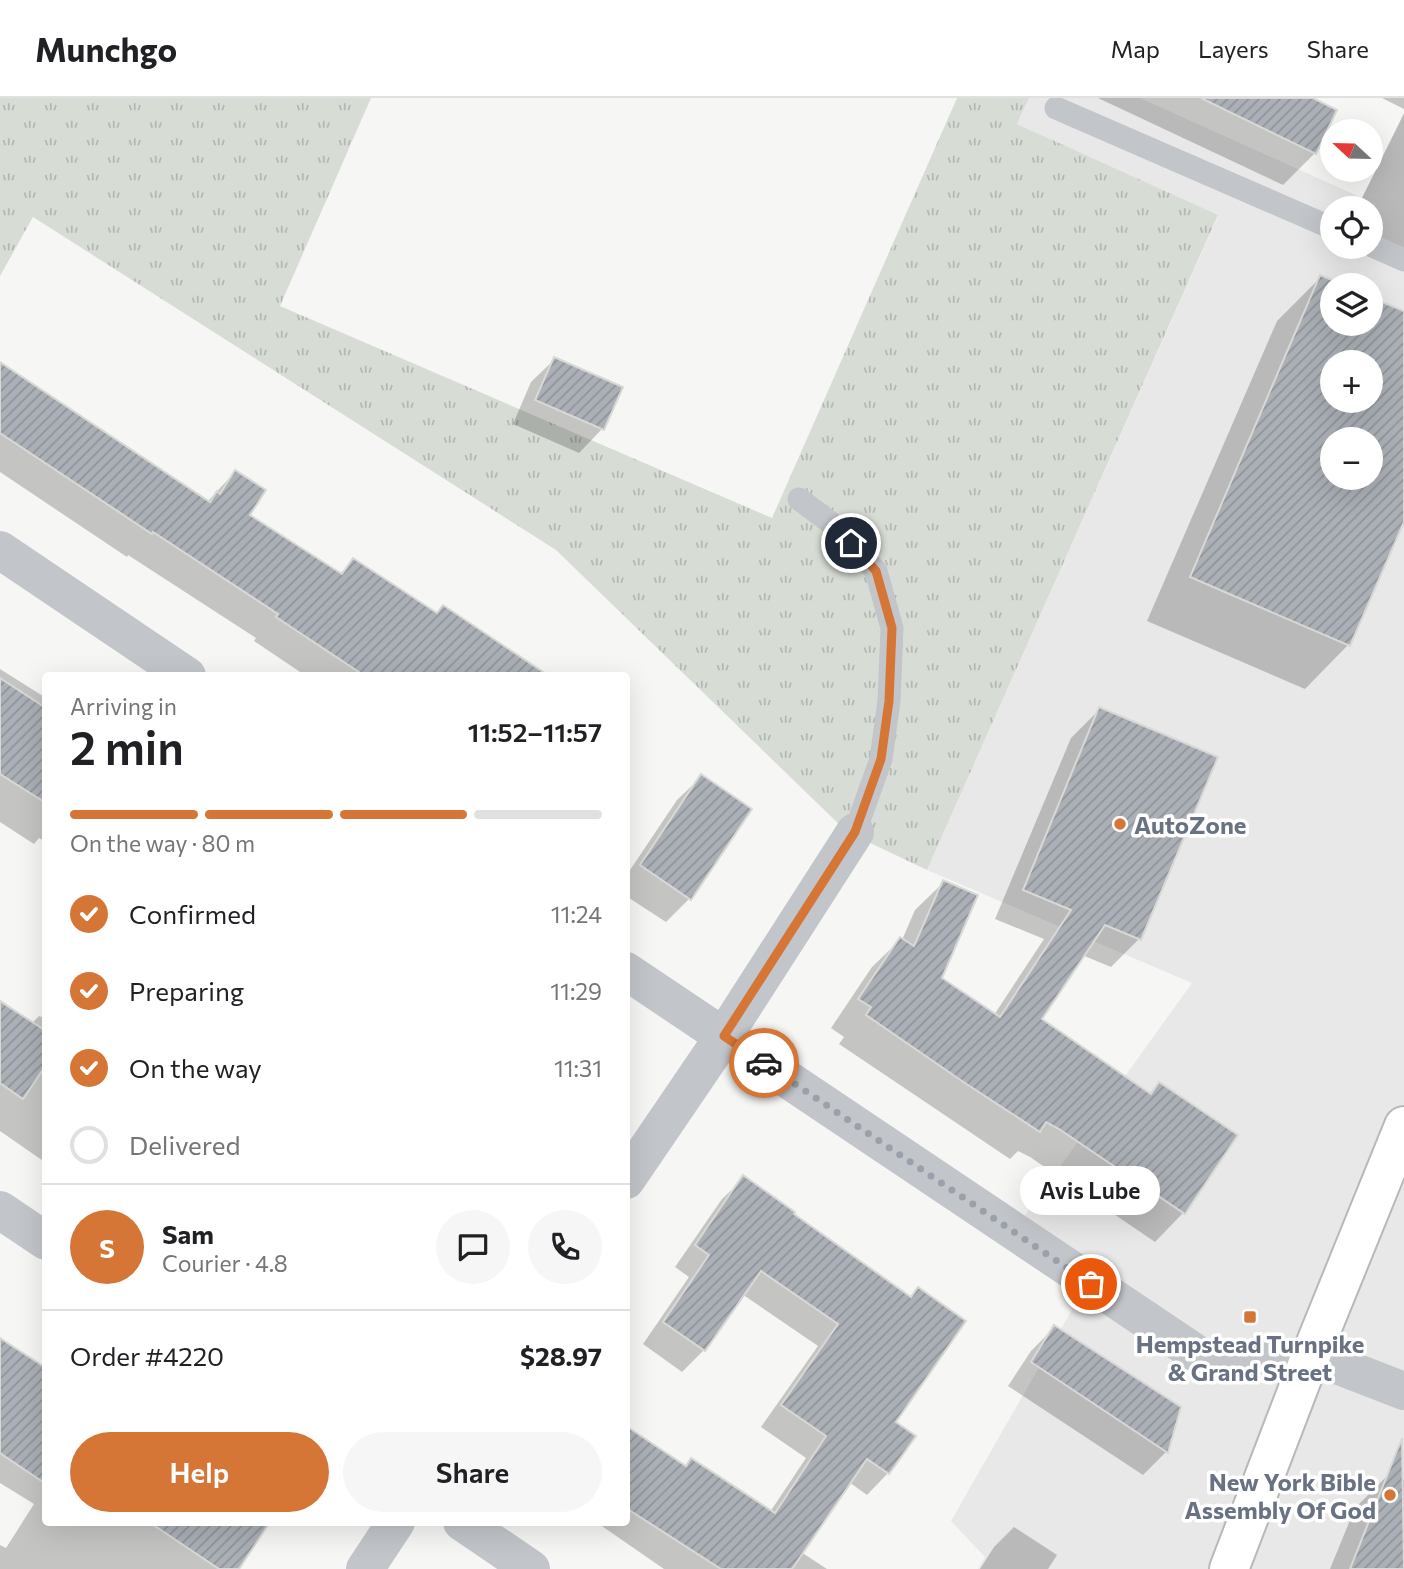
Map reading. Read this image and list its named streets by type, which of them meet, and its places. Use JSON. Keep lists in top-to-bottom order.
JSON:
{
  "places": {
    "other": ["AutoZone", "Avis Lube", "New York Bible Assembly Of God"],
    "transit": ["Hempstead Turnpike & Grand Street"]
  },
  "north": "left",
  "page": {
    "header": "Munchgo",
    "nav": ["Map", "Layers", "Share"],
    "map_buttons": ["+", "−"],
    "heading": ["2 min", "Arriving in", "11:52–11:57"],
    "panel": [
      "Sam",
      "Courier · 4.8",
      "Order #4220",
      "$28.97"
    ],
    "bar": "On the way · 80 m",
    "list": [
      ["Confirmed", "11:24"],
      ["Preparing", "11:29"],
      ["On the way", "11:31"],
      "Delivered"
    ],
    "bubble": "Avis Lube",
    "round": "S",
    "buttons": ["Help", "Share"]
  }
}
